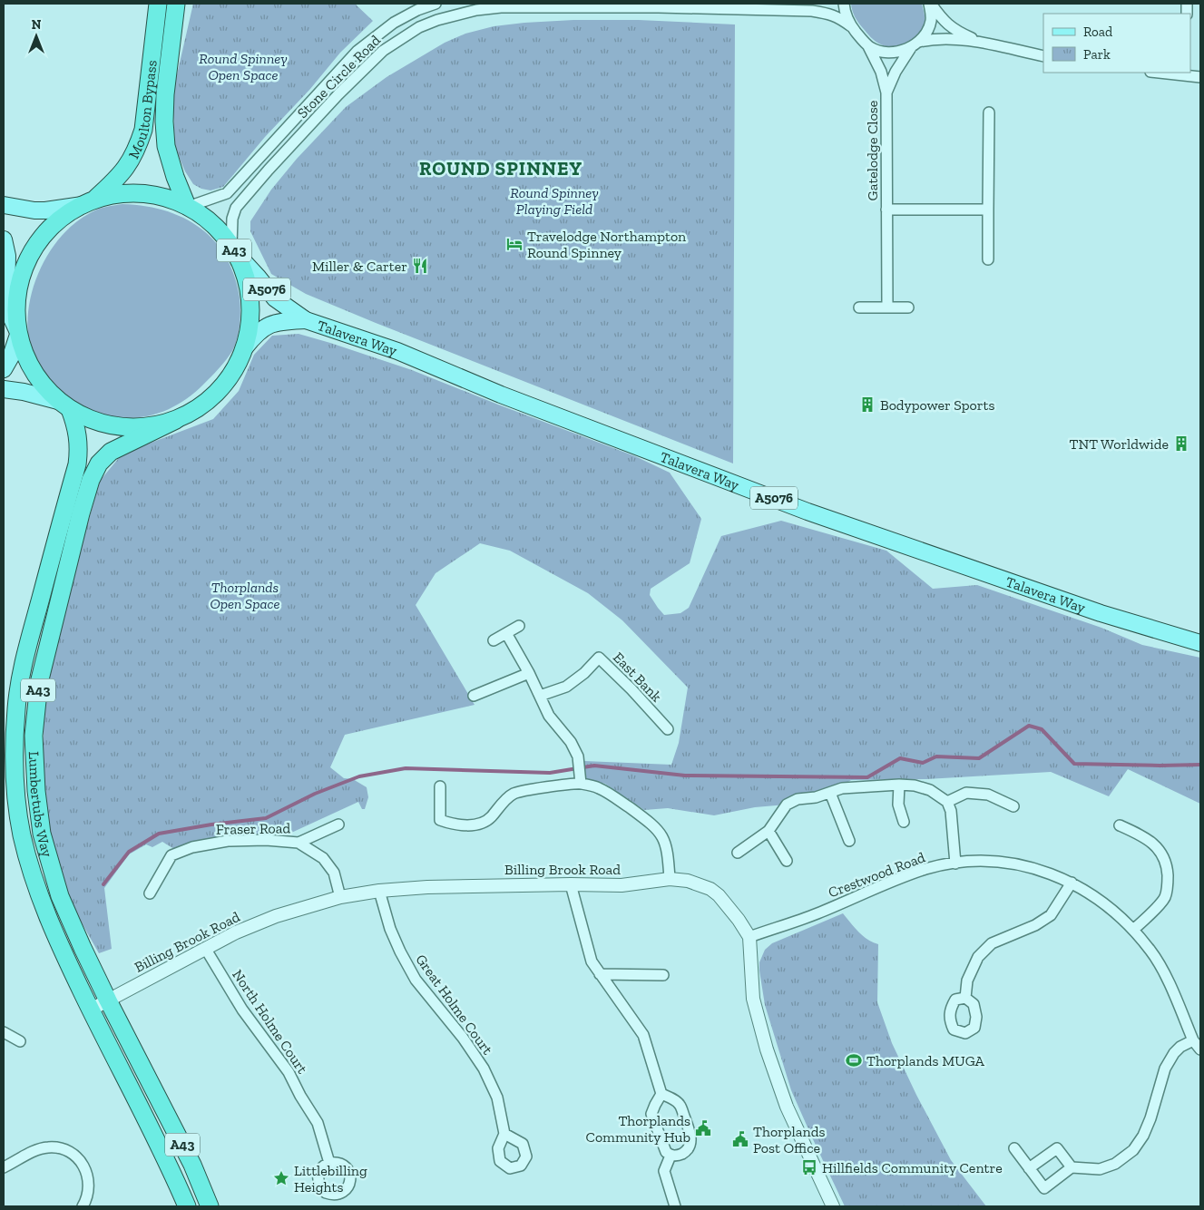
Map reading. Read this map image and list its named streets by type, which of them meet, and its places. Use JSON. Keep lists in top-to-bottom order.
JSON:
{
  "streets": {
    "highway": ["Moulton Bypass", "A43", "Lumbertubs Way"],
    "main road": ["A5076", "Talavera Way"],
    "street": [
      "Stone Circle Road",
      "Gatelodge Close",
      "East Bank",
      "Fraser Road",
      "Billing Brook Road",
      "Crestwood Road",
      "Great Holme Court",
      "North Holme Court"
    ]
  },
  "crossings": [
    ["Stone Circle Road", "Moulton Bypass"],
    ["Stone Circle Road", "Gatelodge Close"],
    ["Stone Circle Road", "A43"],
    ["Stone Circle Road", "Talavera Way"],
    ["Moulton Bypass", "A43"],
    ["A43", "Talavera Way"],
    ["A43", "Lumbertubs Way"],
    ["Lumbertubs Way", "Billing Brook Road"],
    ["Fraser Road", "Billing Brook Road"],
    ["Billing Brook Road", "Crestwood Road"],
    ["Billing Brook Road", "Great Holme Court"],
    ["Billing Brook Road", "North Holme Court"]
  ],
  "districts": ["ROUND SPINNEY"],
  "parks": ["Round Spinney Open Space", "Round Spinney Playing Field", "Thorplands Open Space"],
  "places": {
    "hotel": ["Travelodge Northampton Round Spinney"],
    "restaurant": ["Miller & Carter"],
    "building": ["Bodypower Sports", "TNT Worldwide"],
    "sports": ["Thorplands MUGA"],
    "public building": ["Thorplands Community Hub", "Thorplands Post Office"],
    "bus stop": ["Hillfields Community Centre"],
    "place": ["Littlebilling Heights"]
  },
  "legend": ["Road", "Park"],
  "north": "top"
}
